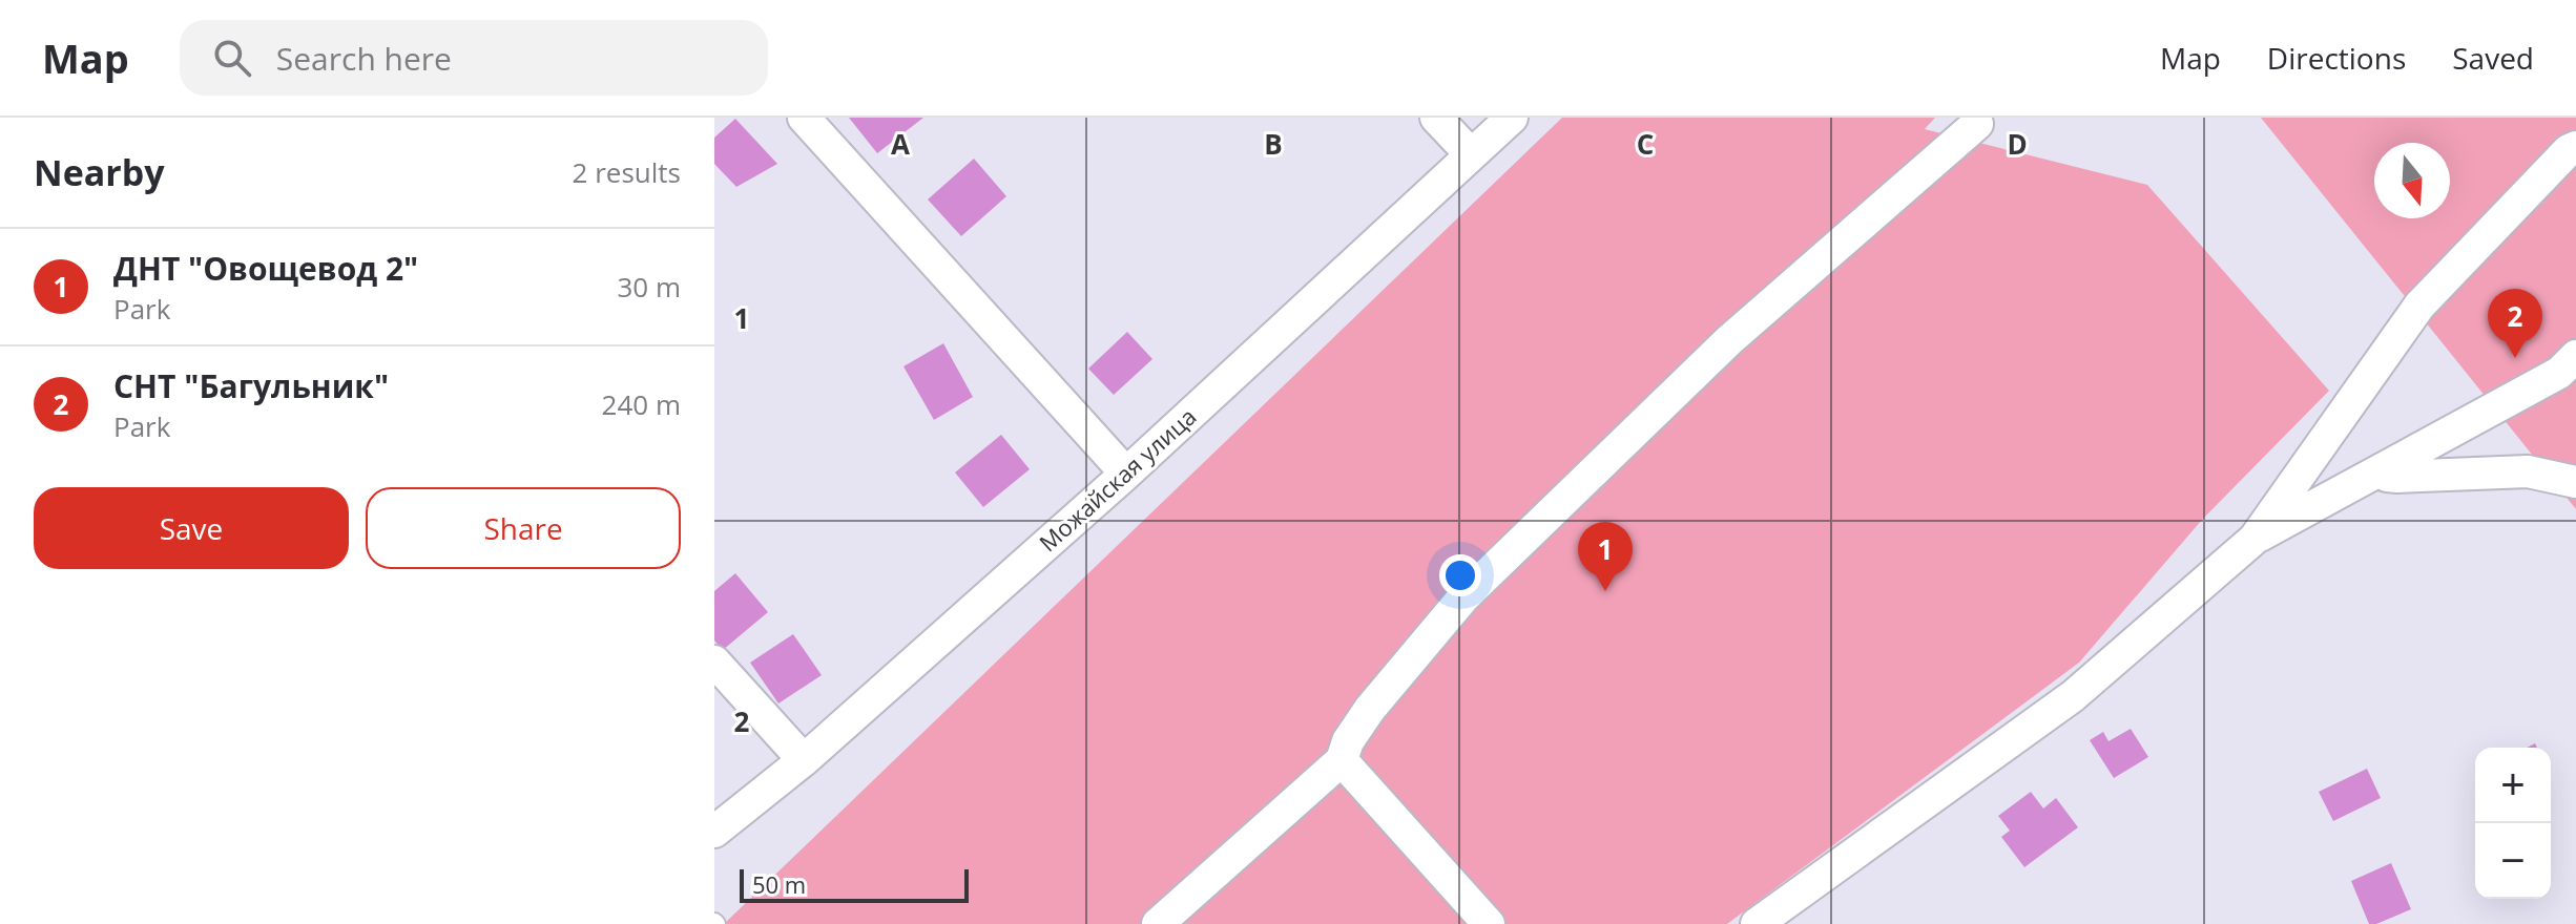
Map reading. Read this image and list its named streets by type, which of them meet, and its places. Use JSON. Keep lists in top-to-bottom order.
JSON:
{
  "streets": {
    "street": ["Можайская улица"]
  },
  "scale_bar": "50 m",
  "north": "bottom",
  "page": {
    "header": "Map",
    "search": "Search here",
    "nav": ["Map", "Directions", "Saved"],
    "heading": ["Nearby", "2 results"],
    "list": [
      {
        "mark": "1",
        "name": "ДНТ \"Овощевод 2\"",
        "note": "Park",
        "value": "30 m"
      },
      {
        "mark": "2",
        "name": "СНТ \"Багульник\"",
        "note": "Park",
        "value": "240 m"
      }
    ],
    "pins": ["2", "1"],
    "buttons": ["Save", "Share"],
    "map_buttons": ["+", "−"],
    "scale": "50 m"
  },
  "grid": {
    "columns": [
      "A",
      "B",
      "C",
      "D"
    ],
    "rows": ["1", "2"]
  }
}
